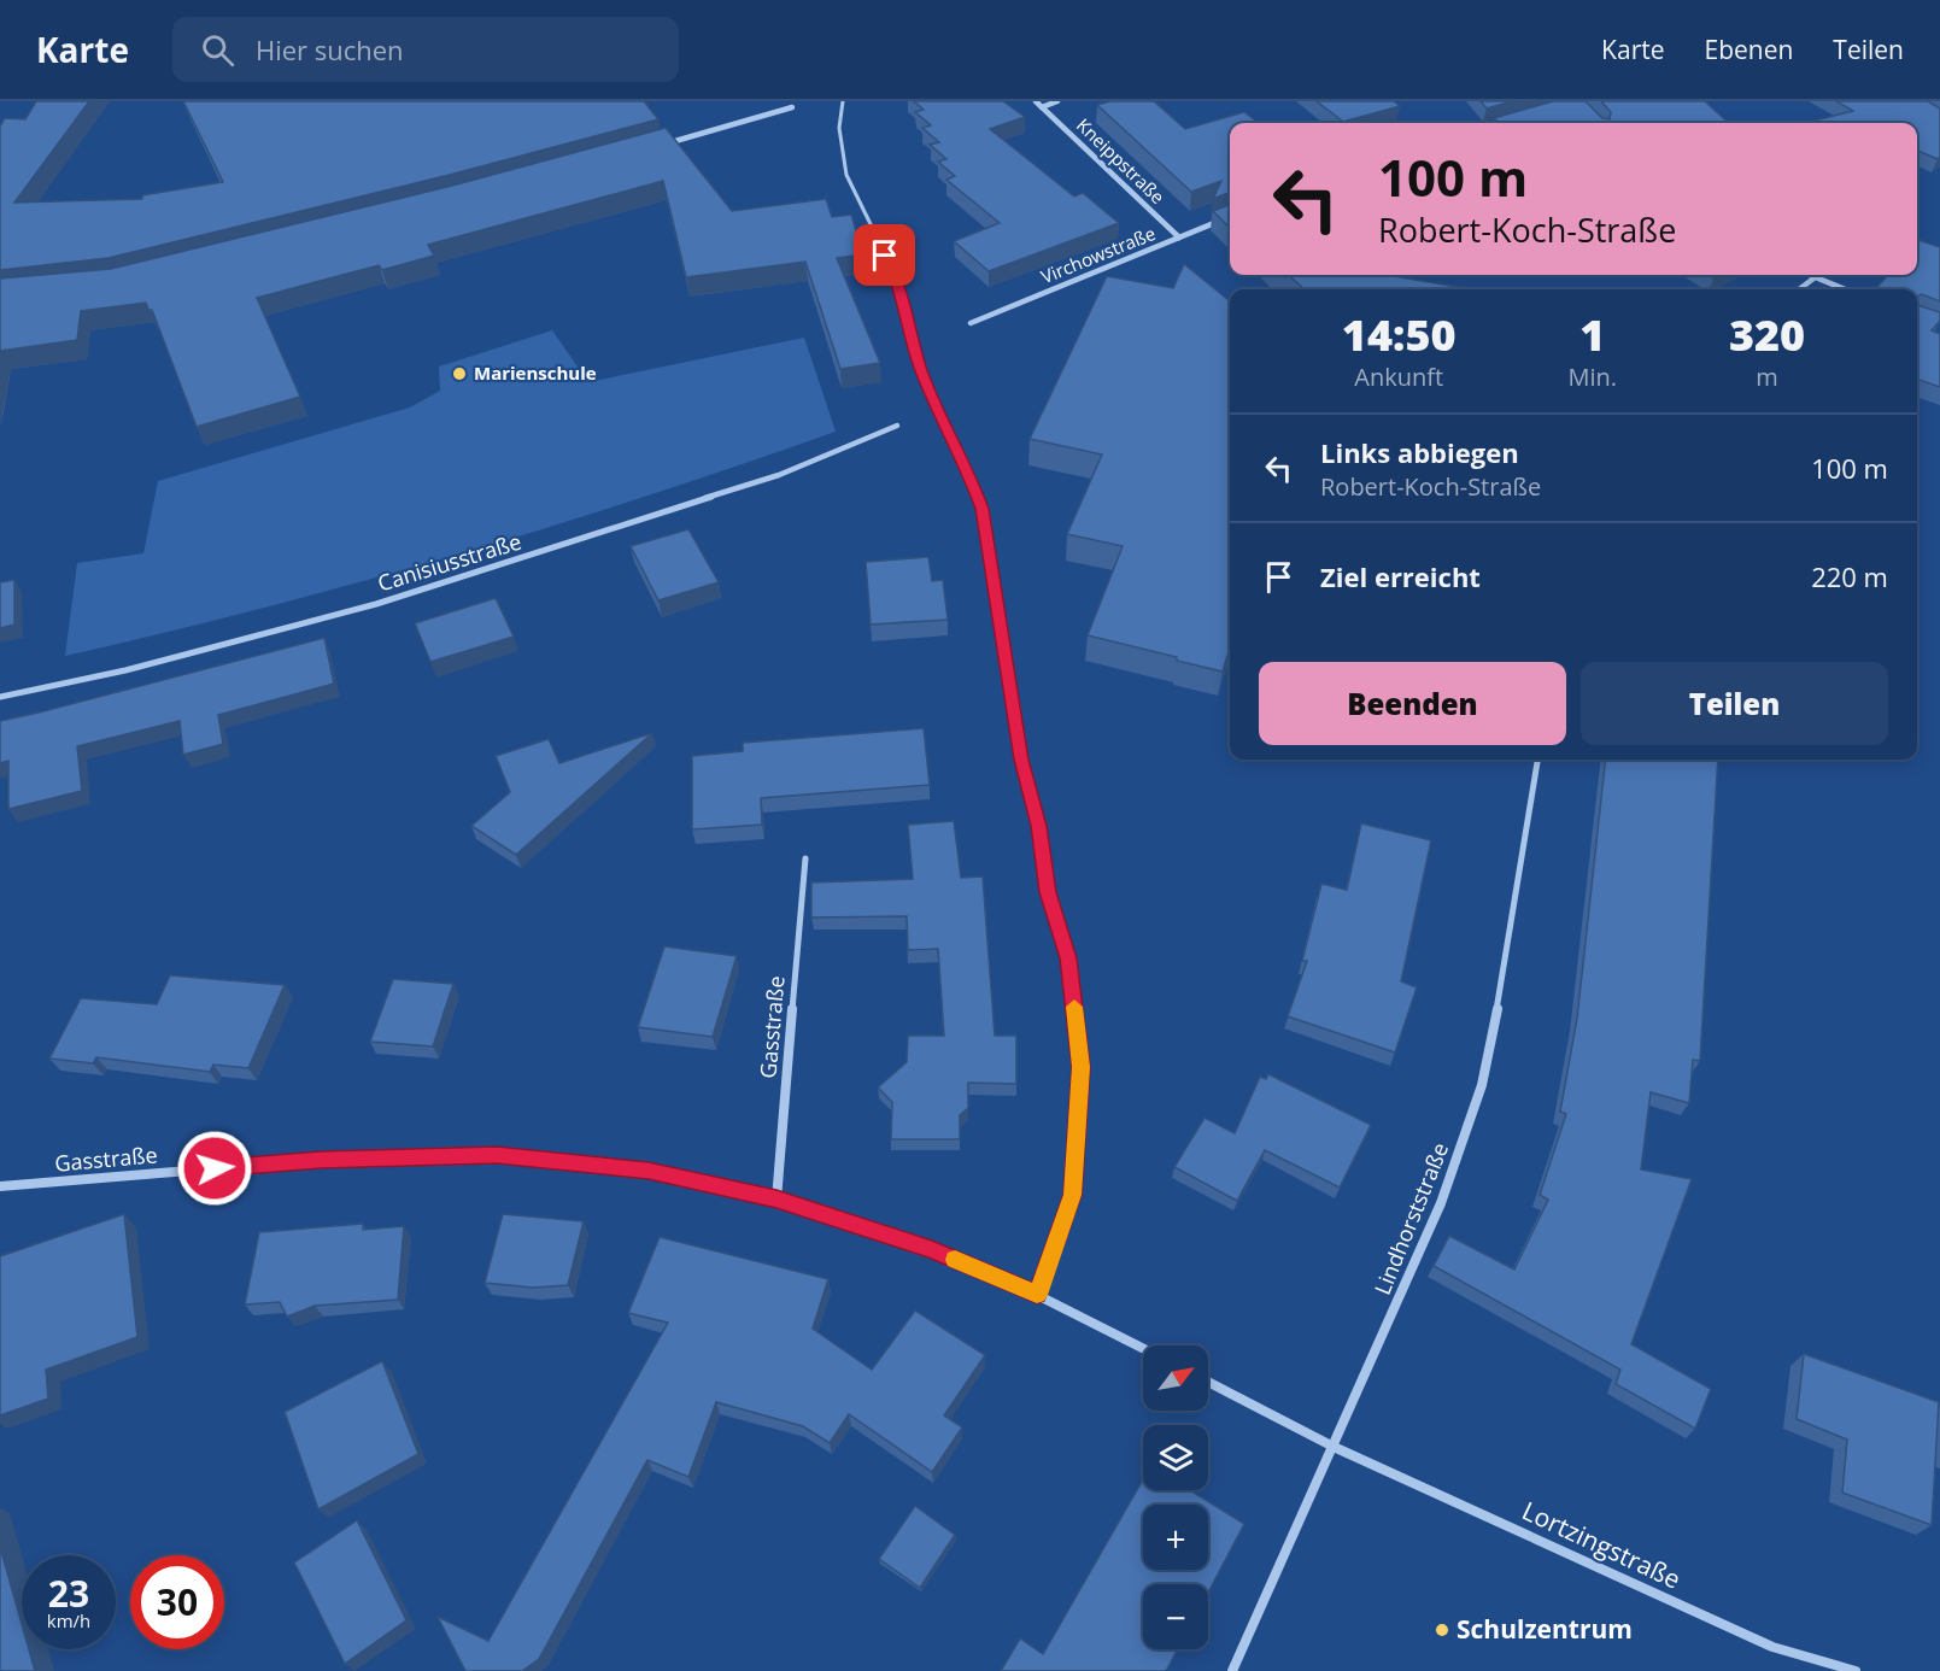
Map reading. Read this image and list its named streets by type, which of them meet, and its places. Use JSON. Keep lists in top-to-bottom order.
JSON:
{
  "streets": {
    "street": [
      "Kneippstraße",
      "Virchowstraße",
      "Canisiusstraße",
      "Gasstraße",
      "Lindhorststraße",
      "Lortzingstraße"
    ]
  },
  "crossings": [
    ["Kneippstraße", "Virchowstraße"],
    ["Lindhorststraße", "Lortzingstraße"]
  ],
  "places": ["Marienschule", "Schulzentrum"],
  "north": "top right",
  "page": {
    "header": "Karte",
    "search": "Hier suchen",
    "nav": ["Karte", "Ebenen", "Teilen"],
    "turn": ["100 m", "Robert-Koch-Straße"],
    "eta": [
      "14:50",
      "Ankunft",
      "1",
      "Min.",
      "320",
      "m"
    ],
    "list": [
      {
        "name": "Links abbiegen",
        "note": "Robert-Koch-Straße",
        "value": "100 m"
      },
      {
        "name": "Ziel erreicht",
        "value": "220 m"
      }
    ],
    "buttons": ["Beenden", "Teilen"],
    "map_buttons": ["+", "−"],
    "speed": "23 km/h",
    "limit": "30"
  }
}
